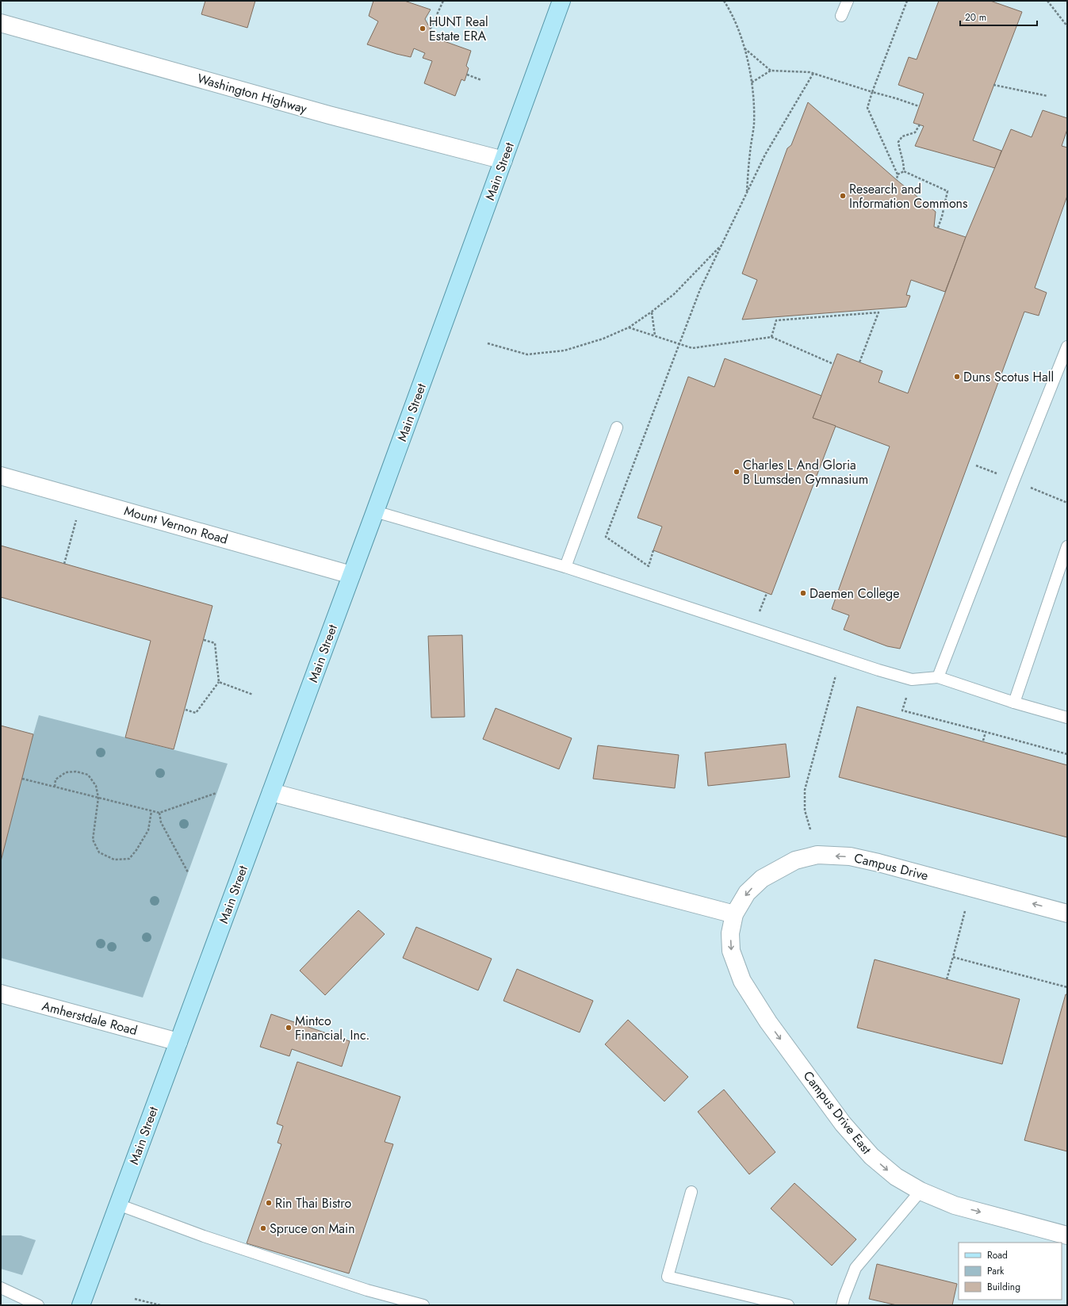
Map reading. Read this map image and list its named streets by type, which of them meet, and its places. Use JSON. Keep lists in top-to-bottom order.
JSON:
{
  "streets": {
    "main road": ["Main Street"],
    "street": [
      "Washington Highway",
      "Mount Vernon Road",
      "Campus Drive",
      "Amherstdale Road",
      "Campus Drive East"
    ]
  },
  "crossings": [
    ["Washington Highway", "Main Street"],
    ["Main Street", "Mount Vernon Road"],
    ["Main Street", "Amherstdale Road"],
    ["Campus Drive", "Campus Drive East"]
  ],
  "one_way": ["Campus Drive", "Campus Drive East"],
  "places": [
    "HUNT Real Estate ERA",
    "Research and Information Commons",
    "Duns Scotus Hall",
    "Charles L And Gloria B Lumsden Gymnasium",
    "Daemen College",
    "Mintco Financial, Inc.",
    "Rin Thai Bistro",
    "Spruce on Main"
  ],
  "legend": ["Road", "Park", "Building"],
  "scale_bar": "20 m"
}
